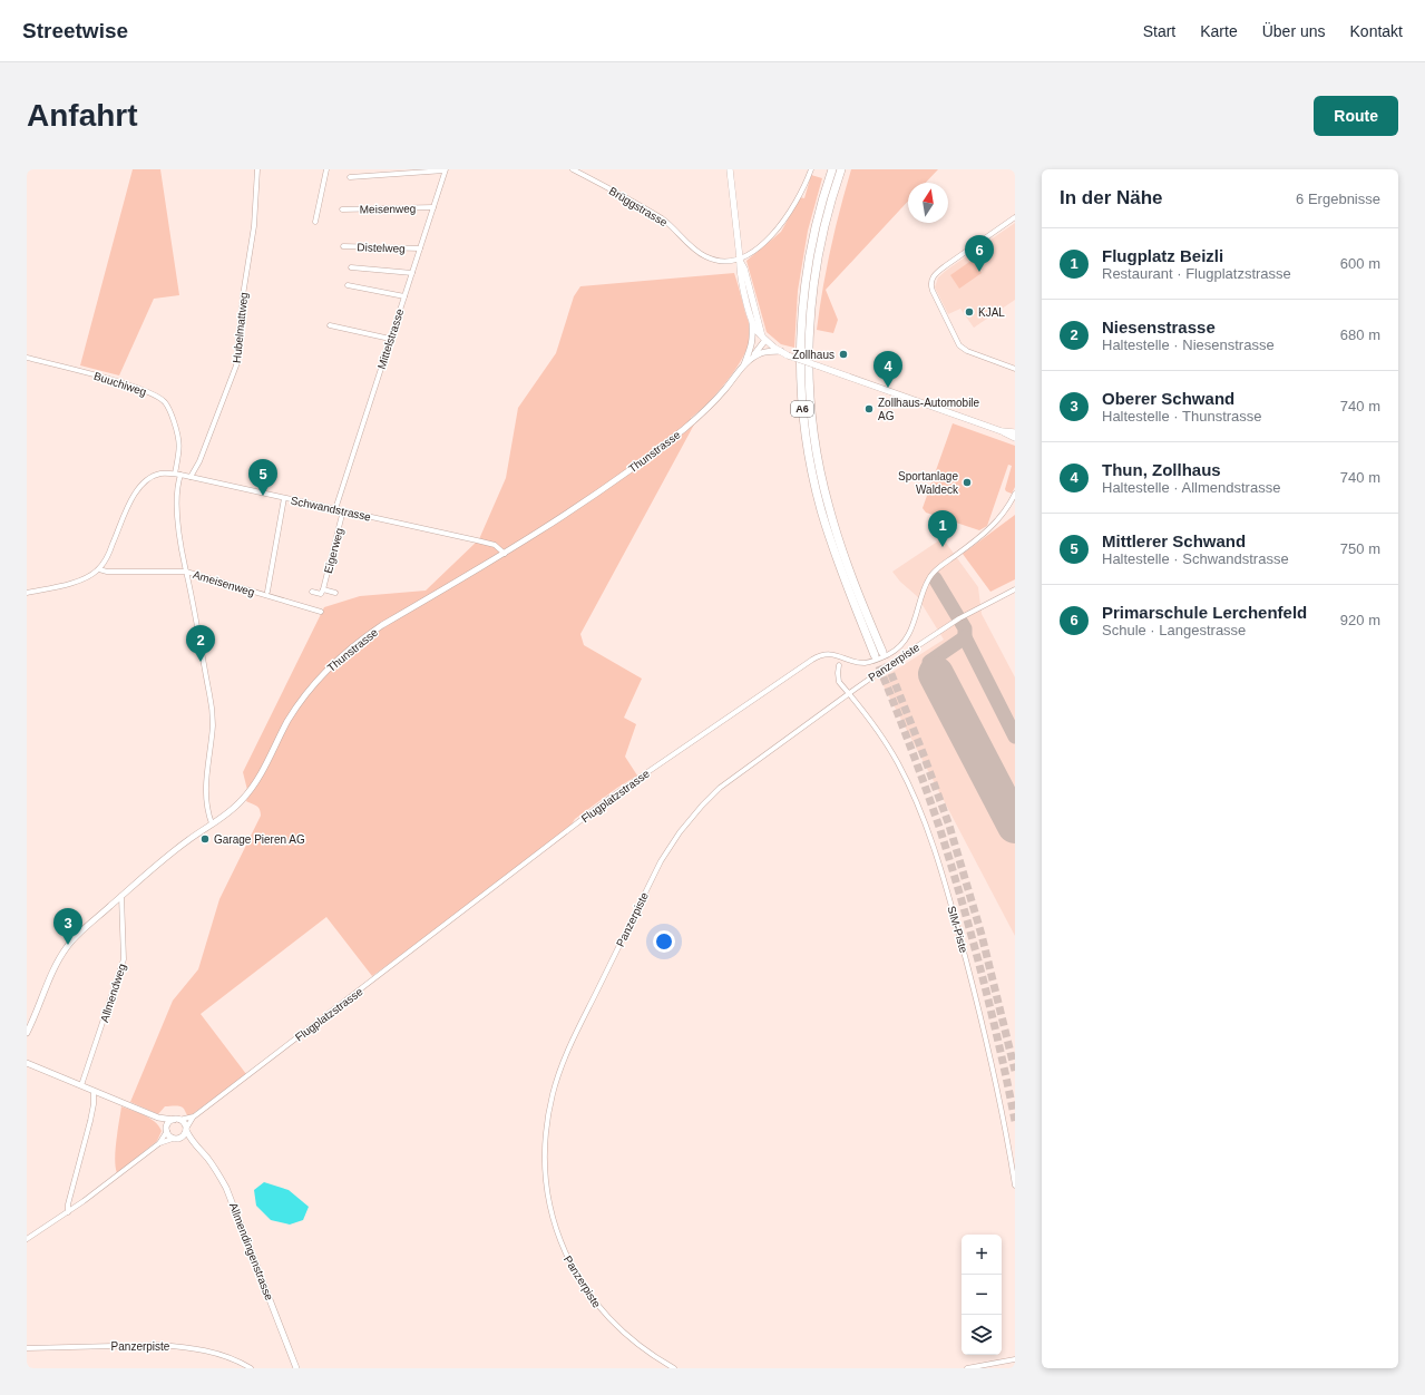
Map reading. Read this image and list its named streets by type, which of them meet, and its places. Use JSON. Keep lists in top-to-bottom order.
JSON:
{
  "streets": {
    "highway": ["A6"],
    "street": [
      "Brüggstrasse",
      "Meisenweg",
      "Distelweg",
      "Hubelmattweg",
      "Mittelstrasse",
      "Buuchiweg",
      "Thunstrasse",
      "Schwandstrasse",
      "Eigerweg",
      "Ameisenweg",
      "Panzerpiste",
      "Flugplatzstrasse",
      "SIM-Piste",
      "Allmendweg",
      "Allmendingenstrasse"
    ]
  },
  "crossings": [
    ["Meisenweg", "Mittelstrasse"],
    ["Distelweg", "Mittelstrasse"],
    ["Hubelmattweg", "Schwandstrasse"],
    ["Mittelstrasse", "Schwandstrasse"],
    ["Buuchiweg", "Schwandstrasse"],
    ["Thunstrasse", "Schwandstrasse"],
    ["Thunstrasse", "Allmendweg"],
    ["Schwandstrasse", "Eigerweg"],
    ["Schwandstrasse", "Ameisenweg"],
    ["Panzerpiste", "SIM-Piste"],
    ["Flugplatzstrasse", "Allmendingenstrasse"]
  ],
  "places": [
    "KJAL",
    "Zollhaus",
    "Zollhaus-Automobile AG",
    "Sportanlage Waldeck",
    "Garage Pieren AG"
  ],
  "north": "top",
  "page": {
    "header": "Streetwise",
    "nav": [
      "Start",
      "Karte",
      "Über uns",
      "Kontakt"
    ],
    "buttons": "Route",
    "title": "Anfahrt",
    "heading": ["In der Nähe", "6 Ergebnisse"],
    "list": [
      {
        "mark": "1",
        "name": "Flugplatz Beizli",
        "note": "Restaurant · Flugplatzstrasse",
        "value": "600 m"
      },
      {
        "mark": "2",
        "name": "Niesenstrasse",
        "note": "Haltestelle · Niesenstrasse",
        "value": "680 m"
      },
      {
        "mark": "3",
        "name": "Oberer Schwand",
        "note": "Haltestelle · Thunstrasse",
        "value": "740 m"
      },
      {
        "mark": "4",
        "name": "Thun, Zollhaus",
        "note": "Haltestelle · Allmendstrasse",
        "value": "740 m"
      },
      {
        "mark": "5",
        "name": "Mittlerer Schwand",
        "note": "Haltestelle · Schwandstrasse",
        "value": "750 m"
      },
      {
        "mark": "6",
        "name": "Primarschule Lerchenfeld",
        "note": "Schule · Langestrasse",
        "value": "920 m"
      }
    ],
    "pins": [
      "6",
      "4",
      "5",
      "1",
      "2",
      "3"
    ],
    "map_buttons": ["+", "−"]
  }
}
